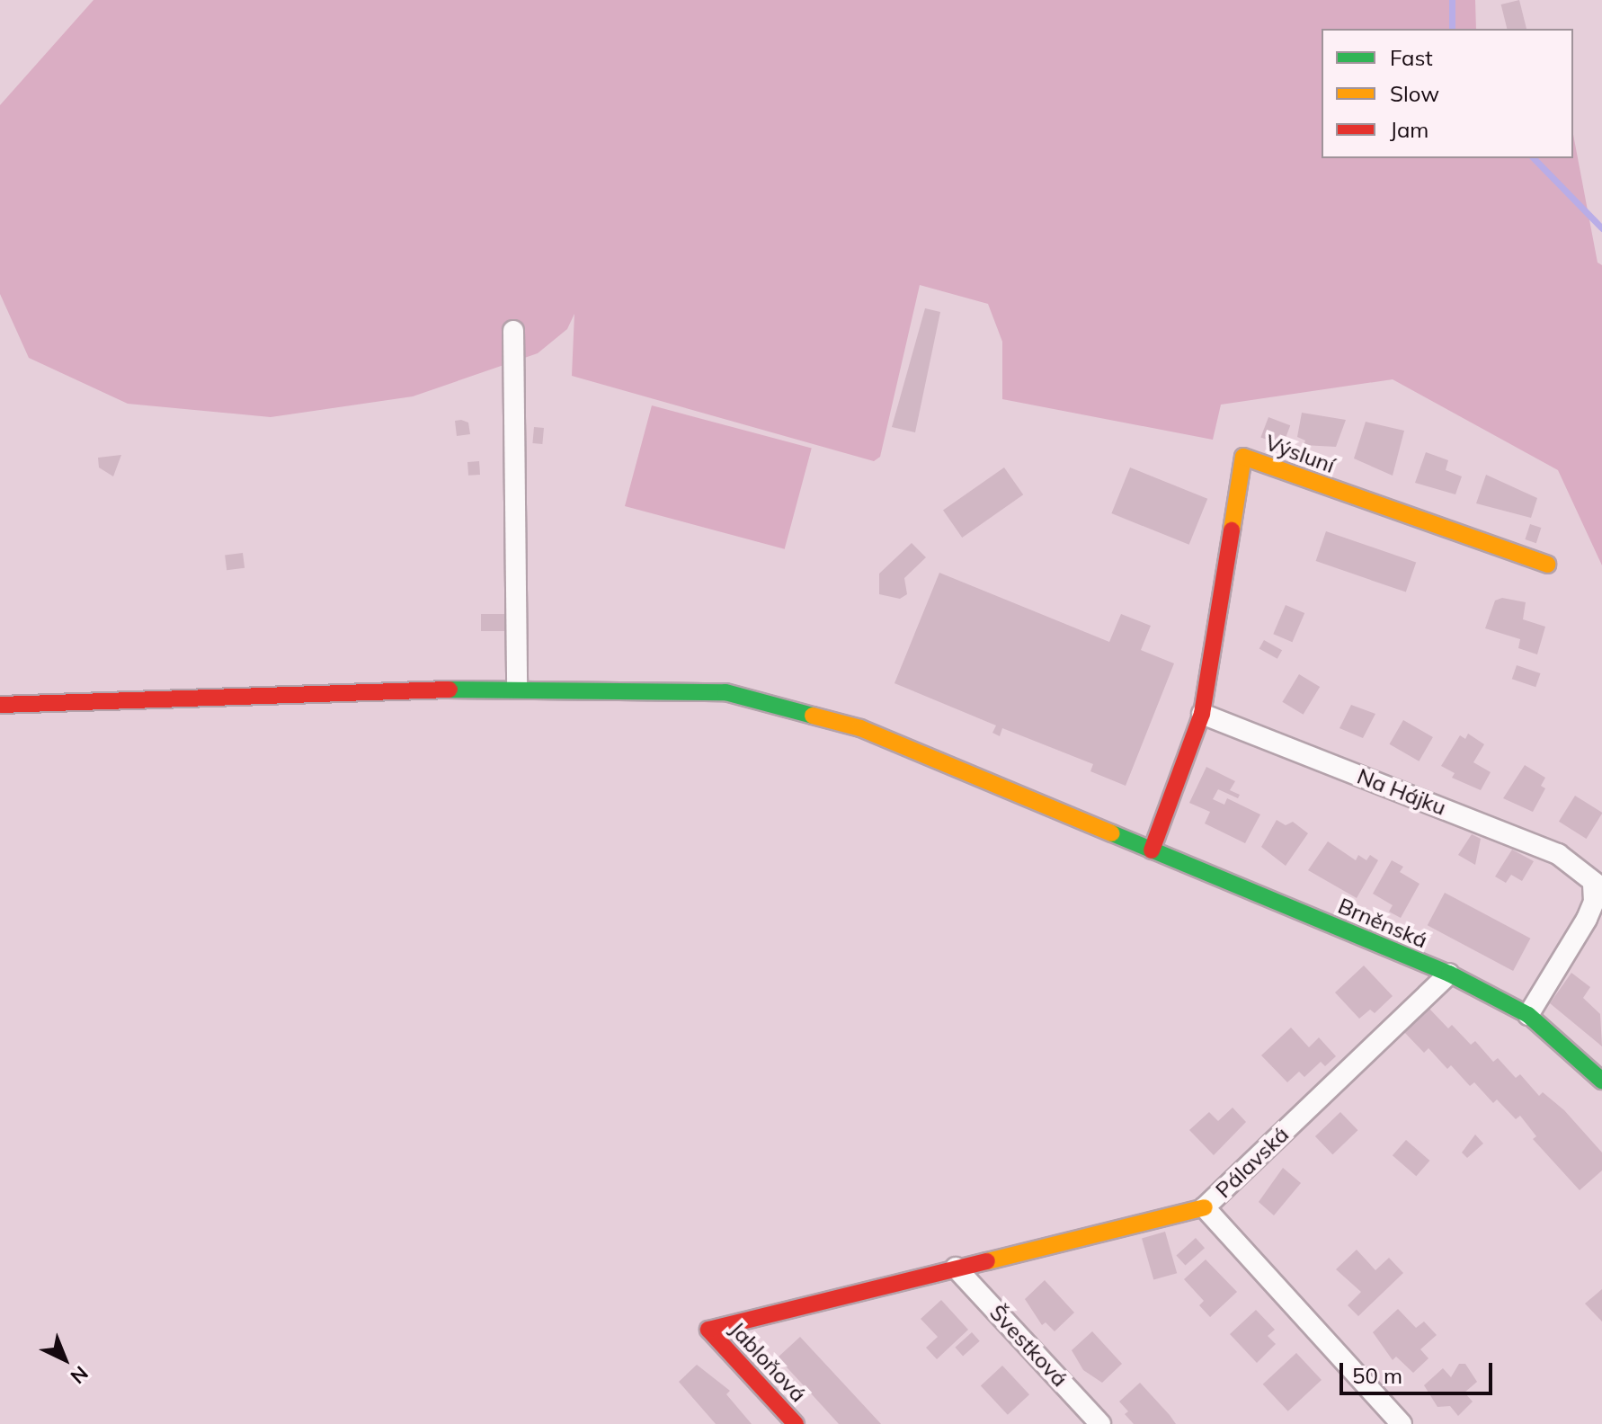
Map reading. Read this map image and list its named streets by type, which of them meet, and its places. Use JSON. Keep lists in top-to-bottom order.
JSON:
{
  "streets": {
    "main road": ["Výsluní", "Brněnská", "Jabloňová"],
    "street": ["Na Hájku", "Pálavská", "Švestková"]
  },
  "crossings": [
    ["Výsluní", "Na Hájku"],
    ["Brněnská", "Pálavská"],
    ["Švestková", "Jabloňová"]
  ],
  "legend": ["Fast", "Slow", "Jam"],
  "scale_bar": "50 m",
  "north": "bottom right"
}
